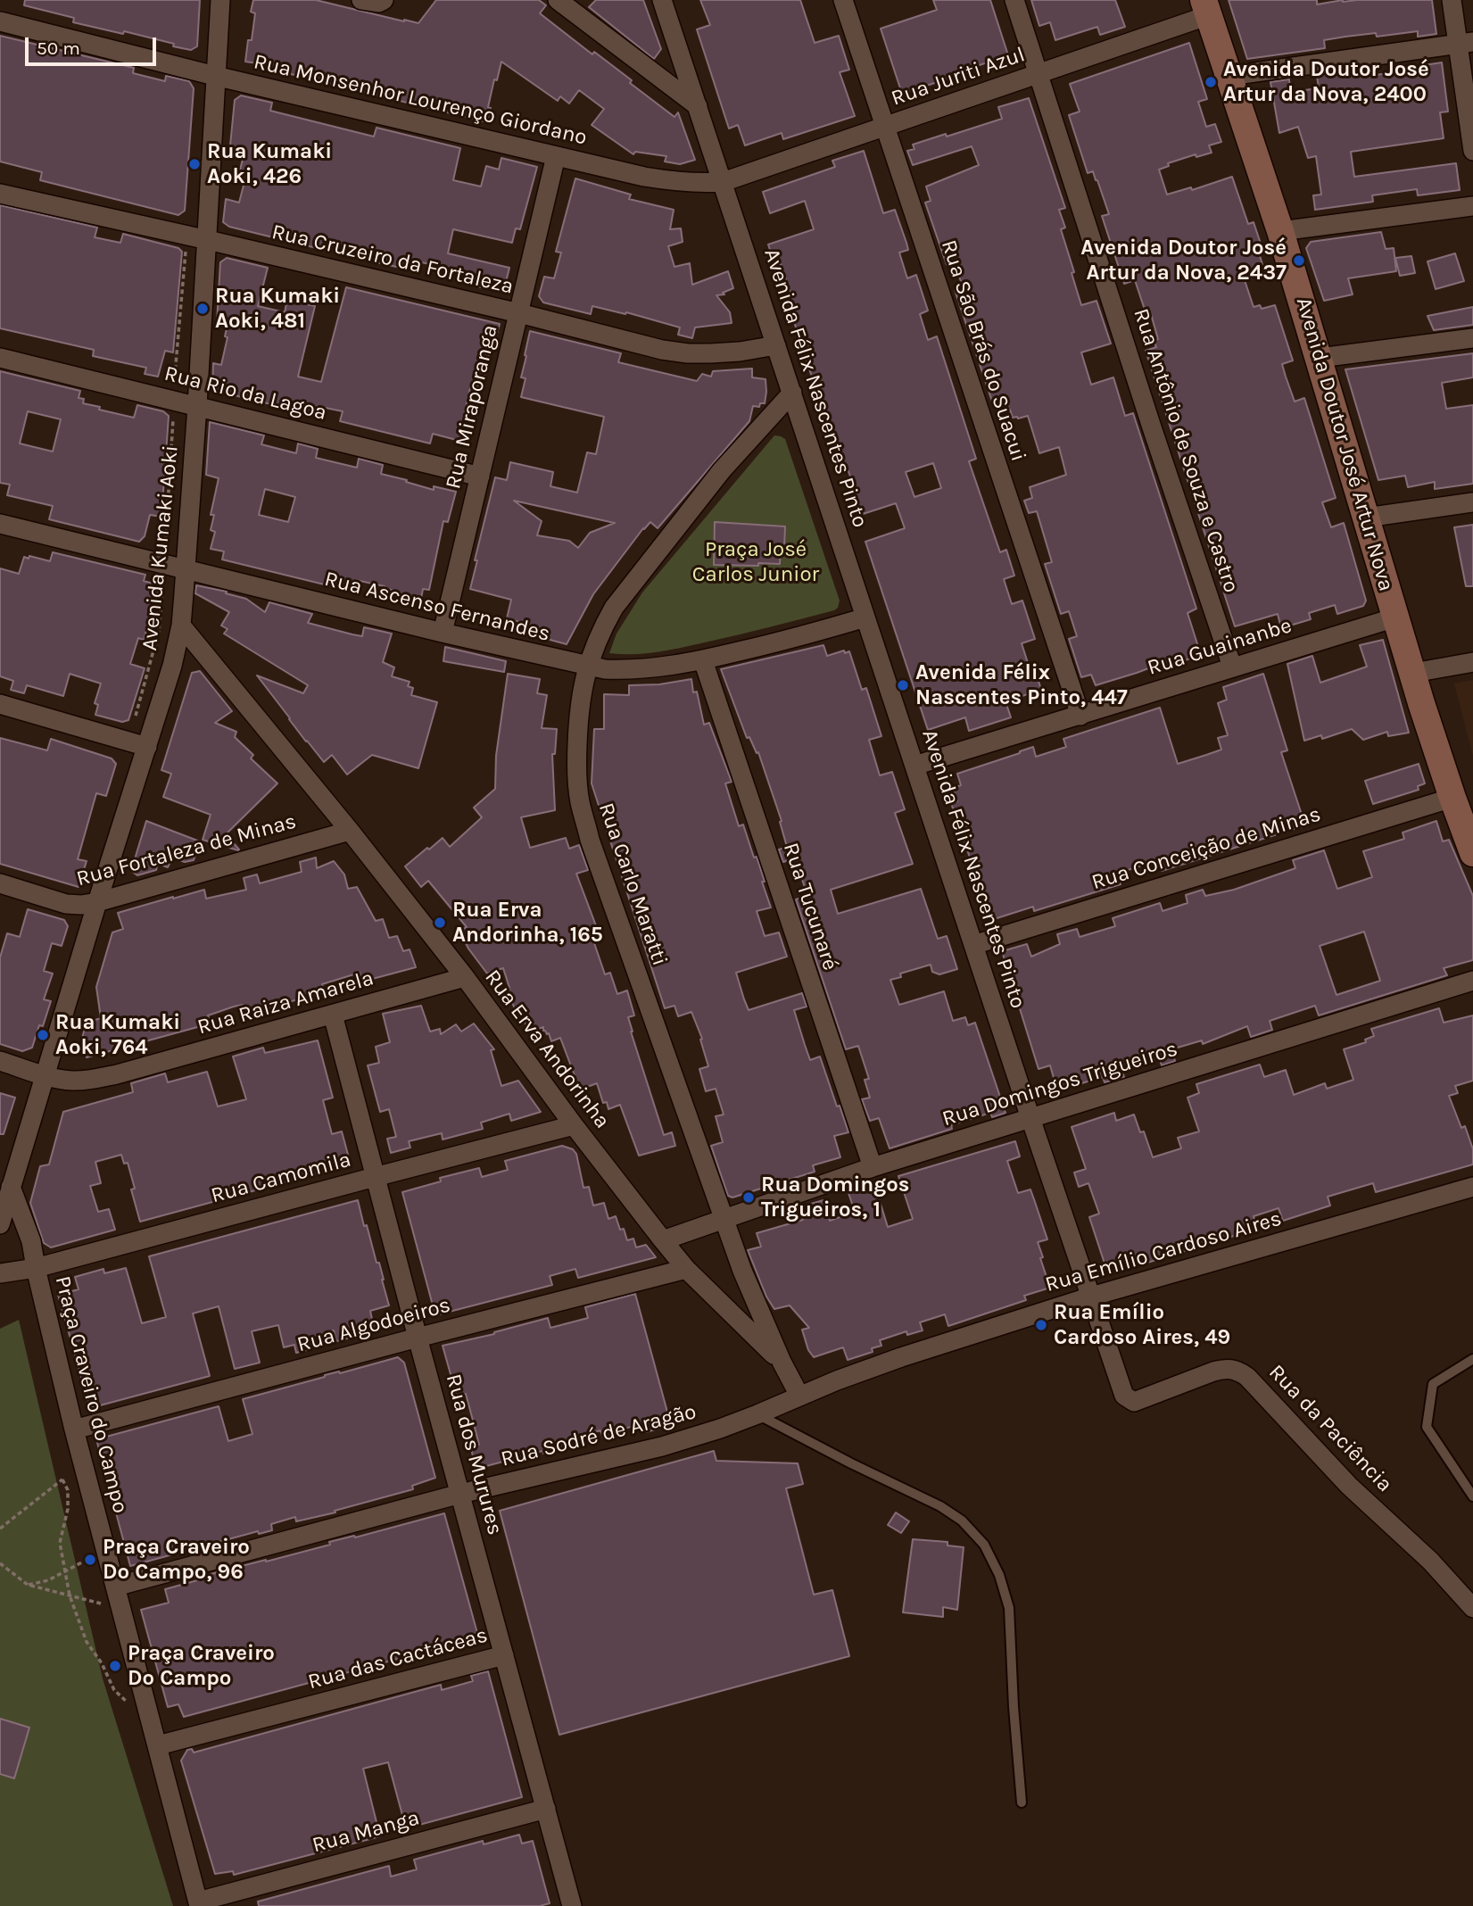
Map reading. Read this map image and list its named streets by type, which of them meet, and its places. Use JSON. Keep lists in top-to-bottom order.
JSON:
{
  "streets": {
    "main road": ["Avenida Doutor José Artur Nova"],
    "street": [
      "Rua Juriti Azul",
      "Rua Monsenhor Lourenço Giordano",
      "Rua Cruzeiro da Fortaleza",
      "Rua São Brás do Suacui",
      "Avenida Félix Nascentes Pinto",
      "Rua Rio da Lagoa",
      "Rua Miraporanga",
      "Rua Antônio de Souza e Castro",
      "Avenida Kumaki Aoki",
      "Rua Ascenso Fernandes",
      "Rua Guainanbe",
      "Rua Conceição de Minas",
      "Rua Fortaleza de Minas",
      "Rua Carlo Maratti",
      "Rua Tucunaré",
      "Rua Raiza Amarela",
      "Rua Erva Andorinha",
      "Rua Domingos Trigueiros",
      "Rua Camomila",
      "Rua Emílio Cardoso Aires",
      "Rua Algodoeiros",
      "Praça Craveiro do Campo",
      "Rua da Paciência",
      "Rua Sodré de Aragão",
      "Rua dos Murures",
      "Rua das Cactáceas",
      "Rua Manga"
    ]
  },
  "crossings": [
    ["Rua Juriti Azul", "Rua Monsenhor Lourenço Giordano"],
    ["Rua Juriti Azul", "Rua São Brás do Suacui"],
    ["Rua Juriti Azul", "Avenida Félix Nascentes Pinto"],
    ["Rua Juriti Azul", "Avenida Doutor José Artur Nova"],
    ["Rua Juriti Azul", "Rua Antônio de Souza e Castro"],
    ["Rua Monsenhor Lourenço Giordano", "Avenida Félix Nascentes Pinto"],
    ["Rua Monsenhor Lourenço Giordano", "Rua Miraporanga"],
    ["Rua Monsenhor Lourenço Giordano", "Avenida Kumaki Aoki"],
    ["Rua Cruzeiro da Fortaleza", "Avenida Félix Nascentes Pinto"],
    ["Rua Cruzeiro da Fortaleza", "Rua Miraporanga"],
    ["Rua Cruzeiro da Fortaleza", "Avenida Kumaki Aoki"],
    ["Rua São Brás do Suacui", "Rua Guainanbe"],
    ["Avenida Félix Nascentes Pinto", "Rua Ascenso Fernandes"],
    ["Avenida Félix Nascentes Pinto", "Rua Guainanbe"],
    ["Avenida Félix Nascentes Pinto", "Rua Conceição de Minas"],
    ["Avenida Félix Nascentes Pinto", "Rua Carlo Maratti"],
    ["Avenida Félix Nascentes Pinto", "Rua Domingos Trigueiros"],
    ["Avenida Félix Nascentes Pinto", "Rua Emílio Cardoso Aires"],
    ["Avenida Félix Nascentes Pinto", "Rua da Paciência"],
    ["Rua Rio da Lagoa", "Rua Miraporanga"],
    ["Rua Rio da Lagoa", "Avenida Kumaki Aoki"],
    ["Rua Miraporanga", "Rua Ascenso Fernandes"],
    ["Avenida Doutor José Artur Nova", "Rua Guainanbe"],
    ["Avenida Doutor José Artur Nova", "Rua Conceição de Minas"],
    ["Rua Antônio de Souza e Castro", "Rua Guainanbe"],
    ["Avenida Kumaki Aoki", "Rua Ascenso Fernandes"],
    ["Avenida Kumaki Aoki", "Rua Fortaleza de Minas"],
    ["Avenida Kumaki Aoki", "Rua Raiza Amarela"],
    ["Avenida Kumaki Aoki", "Rua Erva Andorinha"],
    ["Avenida Kumaki Aoki", "Praça Craveiro do Campo"],
    ["Rua Ascenso Fernandes", "Rua Carlo Maratti"],
    ["Rua Ascenso Fernandes", "Rua Tucunaré"],
    ["Rua Fortaleza de Minas", "Rua Erva Andorinha"],
    ["Rua Carlo Maratti", "Rua Domingos Trigueiros"],
    ["Rua Carlo Maratti", "Rua Emílio Cardoso Aires"],
    ["Rua Carlo Maratti", "Rua Sodré de Aragão"],
    ["Rua Tucunaré", "Rua Domingos Trigueiros"],
    ["Rua Raiza Amarela", "Rua Erva Andorinha"],
    ["Rua Raiza Amarela", "Rua dos Murures"],
    ["Rua Erva Andorinha", "Rua Domingos Trigueiros"],
    ["Rua Erva Andorinha", "Rua Camomila"],
    ["Rua Erva Andorinha", "Rua Algodoeiros"],
    ["Rua Camomila", "Praça Craveiro do Campo"],
    ["Rua Camomila", "Rua dos Murures"],
    ["Rua Emílio Cardoso Aires", "Rua Sodré de Aragão"],
    ["Rua Algodoeiros", "Praça Craveiro do Campo"],
    ["Rua Algodoeiros", "Rua dos Murures"],
    ["Praça Craveiro do Campo", "Rua Sodré de Aragão"],
    ["Praça Craveiro do Campo", "Rua das Cactáceas"],
    ["Praça Craveiro do Campo", "Rua Manga"],
    ["Rua Sodré de Aragão", "Rua dos Murures"],
    ["Rua dos Murures", "Rua das Cactáceas"],
    ["Rua dos Murures", "Rua Manga"]
  ],
  "parks": ["Praça José Carlos Junior"],
  "places": [
    "Avenida Doutor José Artur da Nova, 2400",
    "Rua Kumaki Aoki, 426",
    "Avenida Doutor José Artur da Nova, 2437",
    "Rua Kumaki Aoki, 481",
    "Avenida Félix Nascentes Pinto, 447",
    "Rua Erva Andorinha, 165",
    "Rua Kumaki Aoki, 764",
    "Rua Domingos Trigueiros, 1",
    "Rua Emílio Cardoso Aires, 49",
    "Praça Craveiro Do Campo, 96",
    "Praça Craveiro Do Campo"
  ],
  "scale_bar": "50 m"
}
